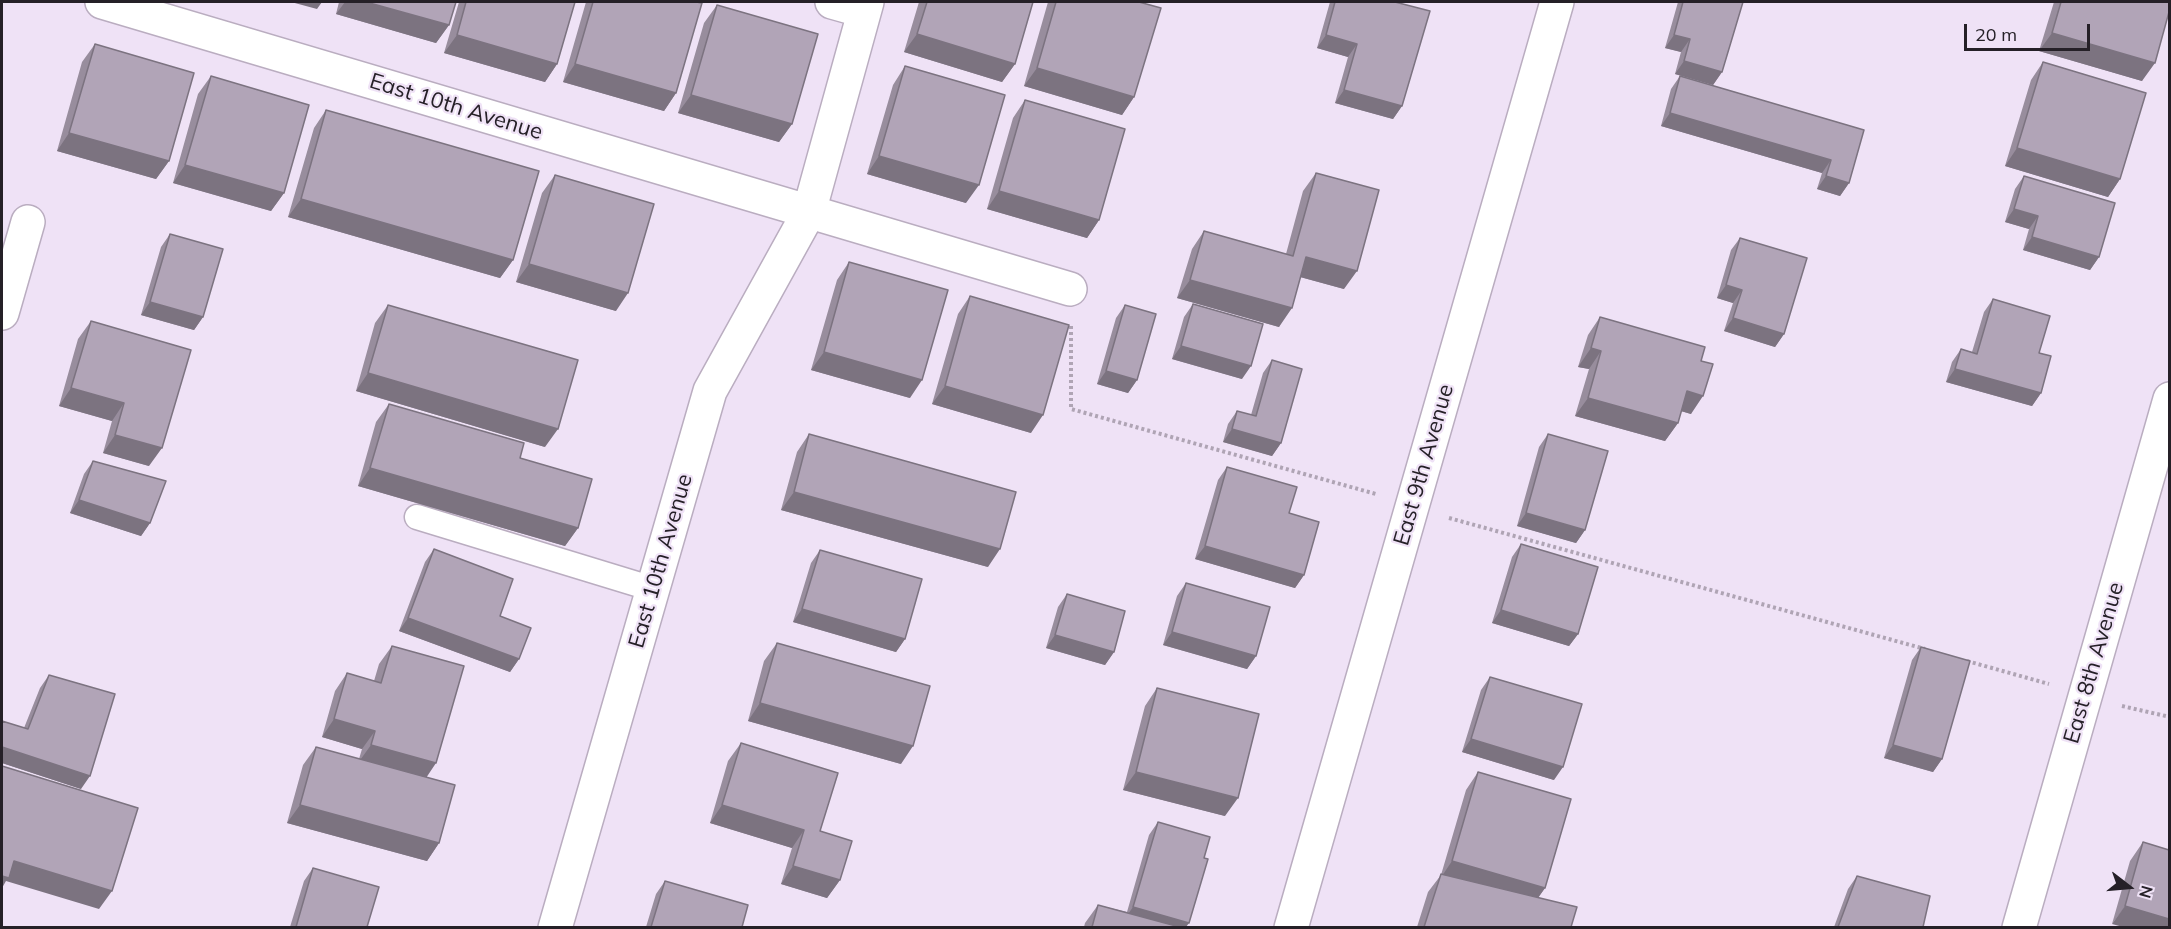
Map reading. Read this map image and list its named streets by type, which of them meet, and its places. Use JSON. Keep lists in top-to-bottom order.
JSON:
{
  "streets": {
    "street": ["East 10th Avenue", "East 9th Avenue", "East 8th Avenue"]
  },
  "scale_bar": "20 m",
  "north": "right"
}
